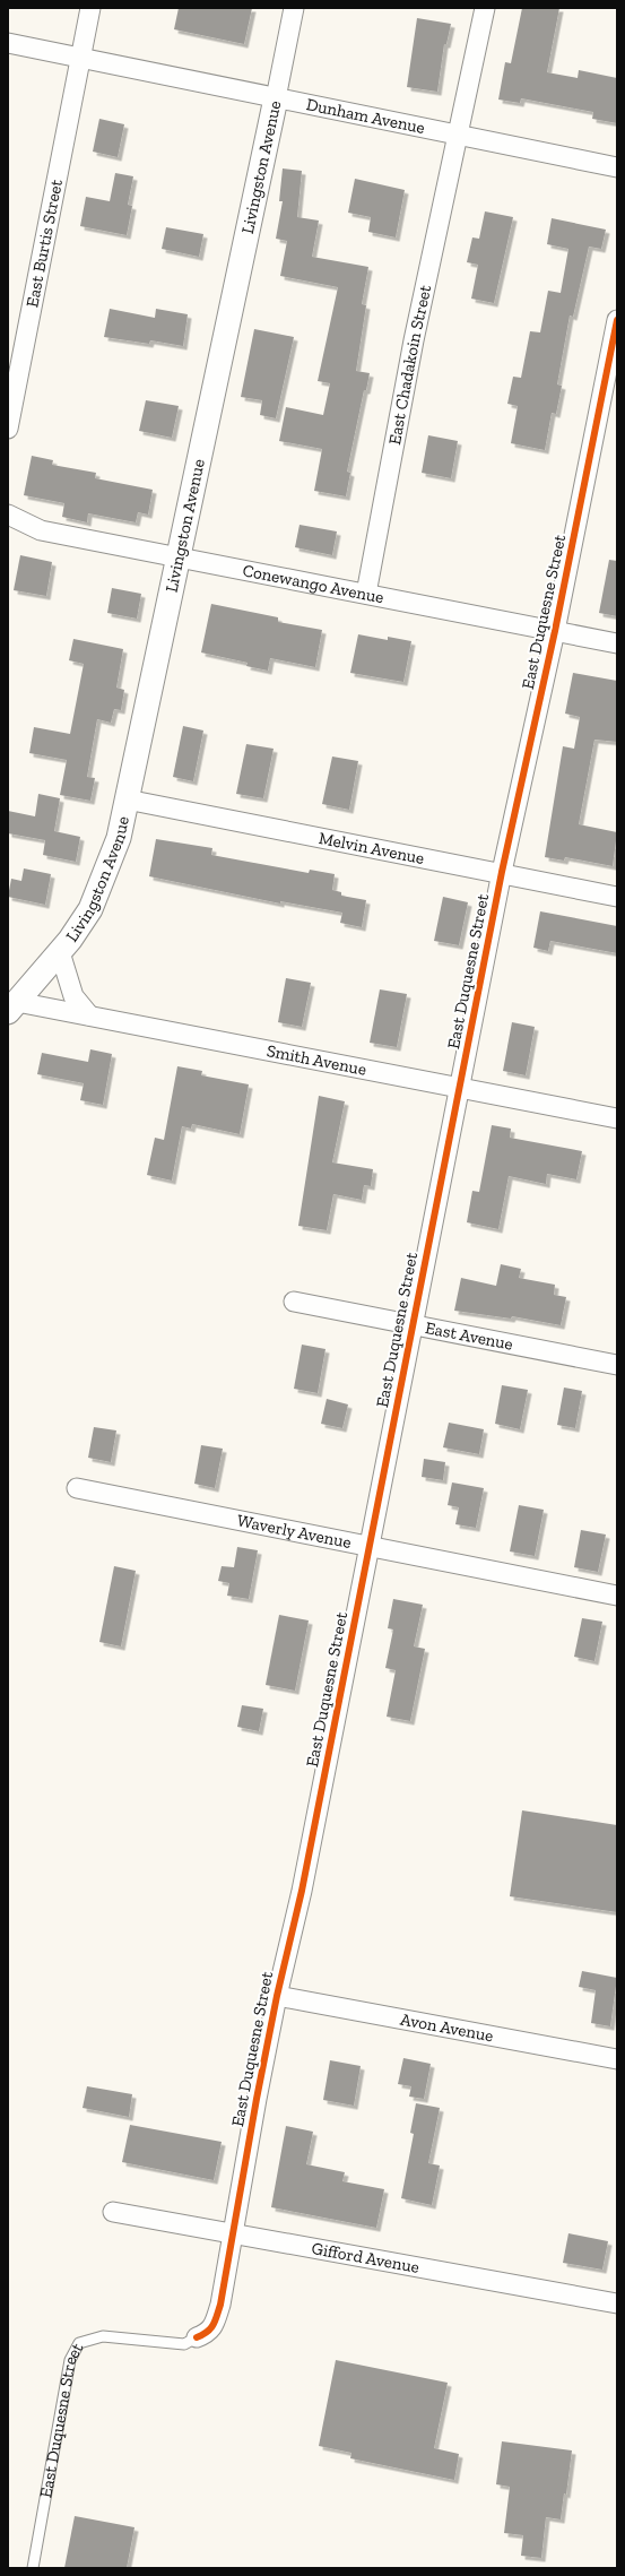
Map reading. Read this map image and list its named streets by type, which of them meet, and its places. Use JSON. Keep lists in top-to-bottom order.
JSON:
{
  "streets": {
    "street": [
      "Dunham Avenue",
      "Livingston Avenue",
      "East Burtis Street",
      "East Chadakoin Street",
      "Conewango Avenue",
      "East Duquesne Street",
      "Melvin Avenue",
      "Smith Avenue",
      "East Avenue",
      "Waverly Avenue",
      "Avon Avenue",
      "Gifford Avenue"
    ]
  },
  "crossings": [
    ["Dunham Avenue", "Livingston Avenue"],
    ["Dunham Avenue", "East Burtis Street"],
    ["Dunham Avenue", "East Chadakoin Street"],
    ["Livingston Avenue", "Conewango Avenue"],
    ["Livingston Avenue", "Melvin Avenue"],
    ["Livingston Avenue", "Smith Avenue"],
    ["East Chadakoin Street", "Conewango Avenue"],
    ["Conewango Avenue", "East Duquesne Street"],
    ["East Duquesne Street", "Melvin Avenue"],
    ["East Duquesne Street", "Smith Avenue"],
    ["East Duquesne Street", "East Avenue"],
    ["East Duquesne Street", "Waverly Avenue"],
    ["East Duquesne Street", "Avon Avenue"],
    ["East Duquesne Street", "Gifford Avenue"]
  ]
}
